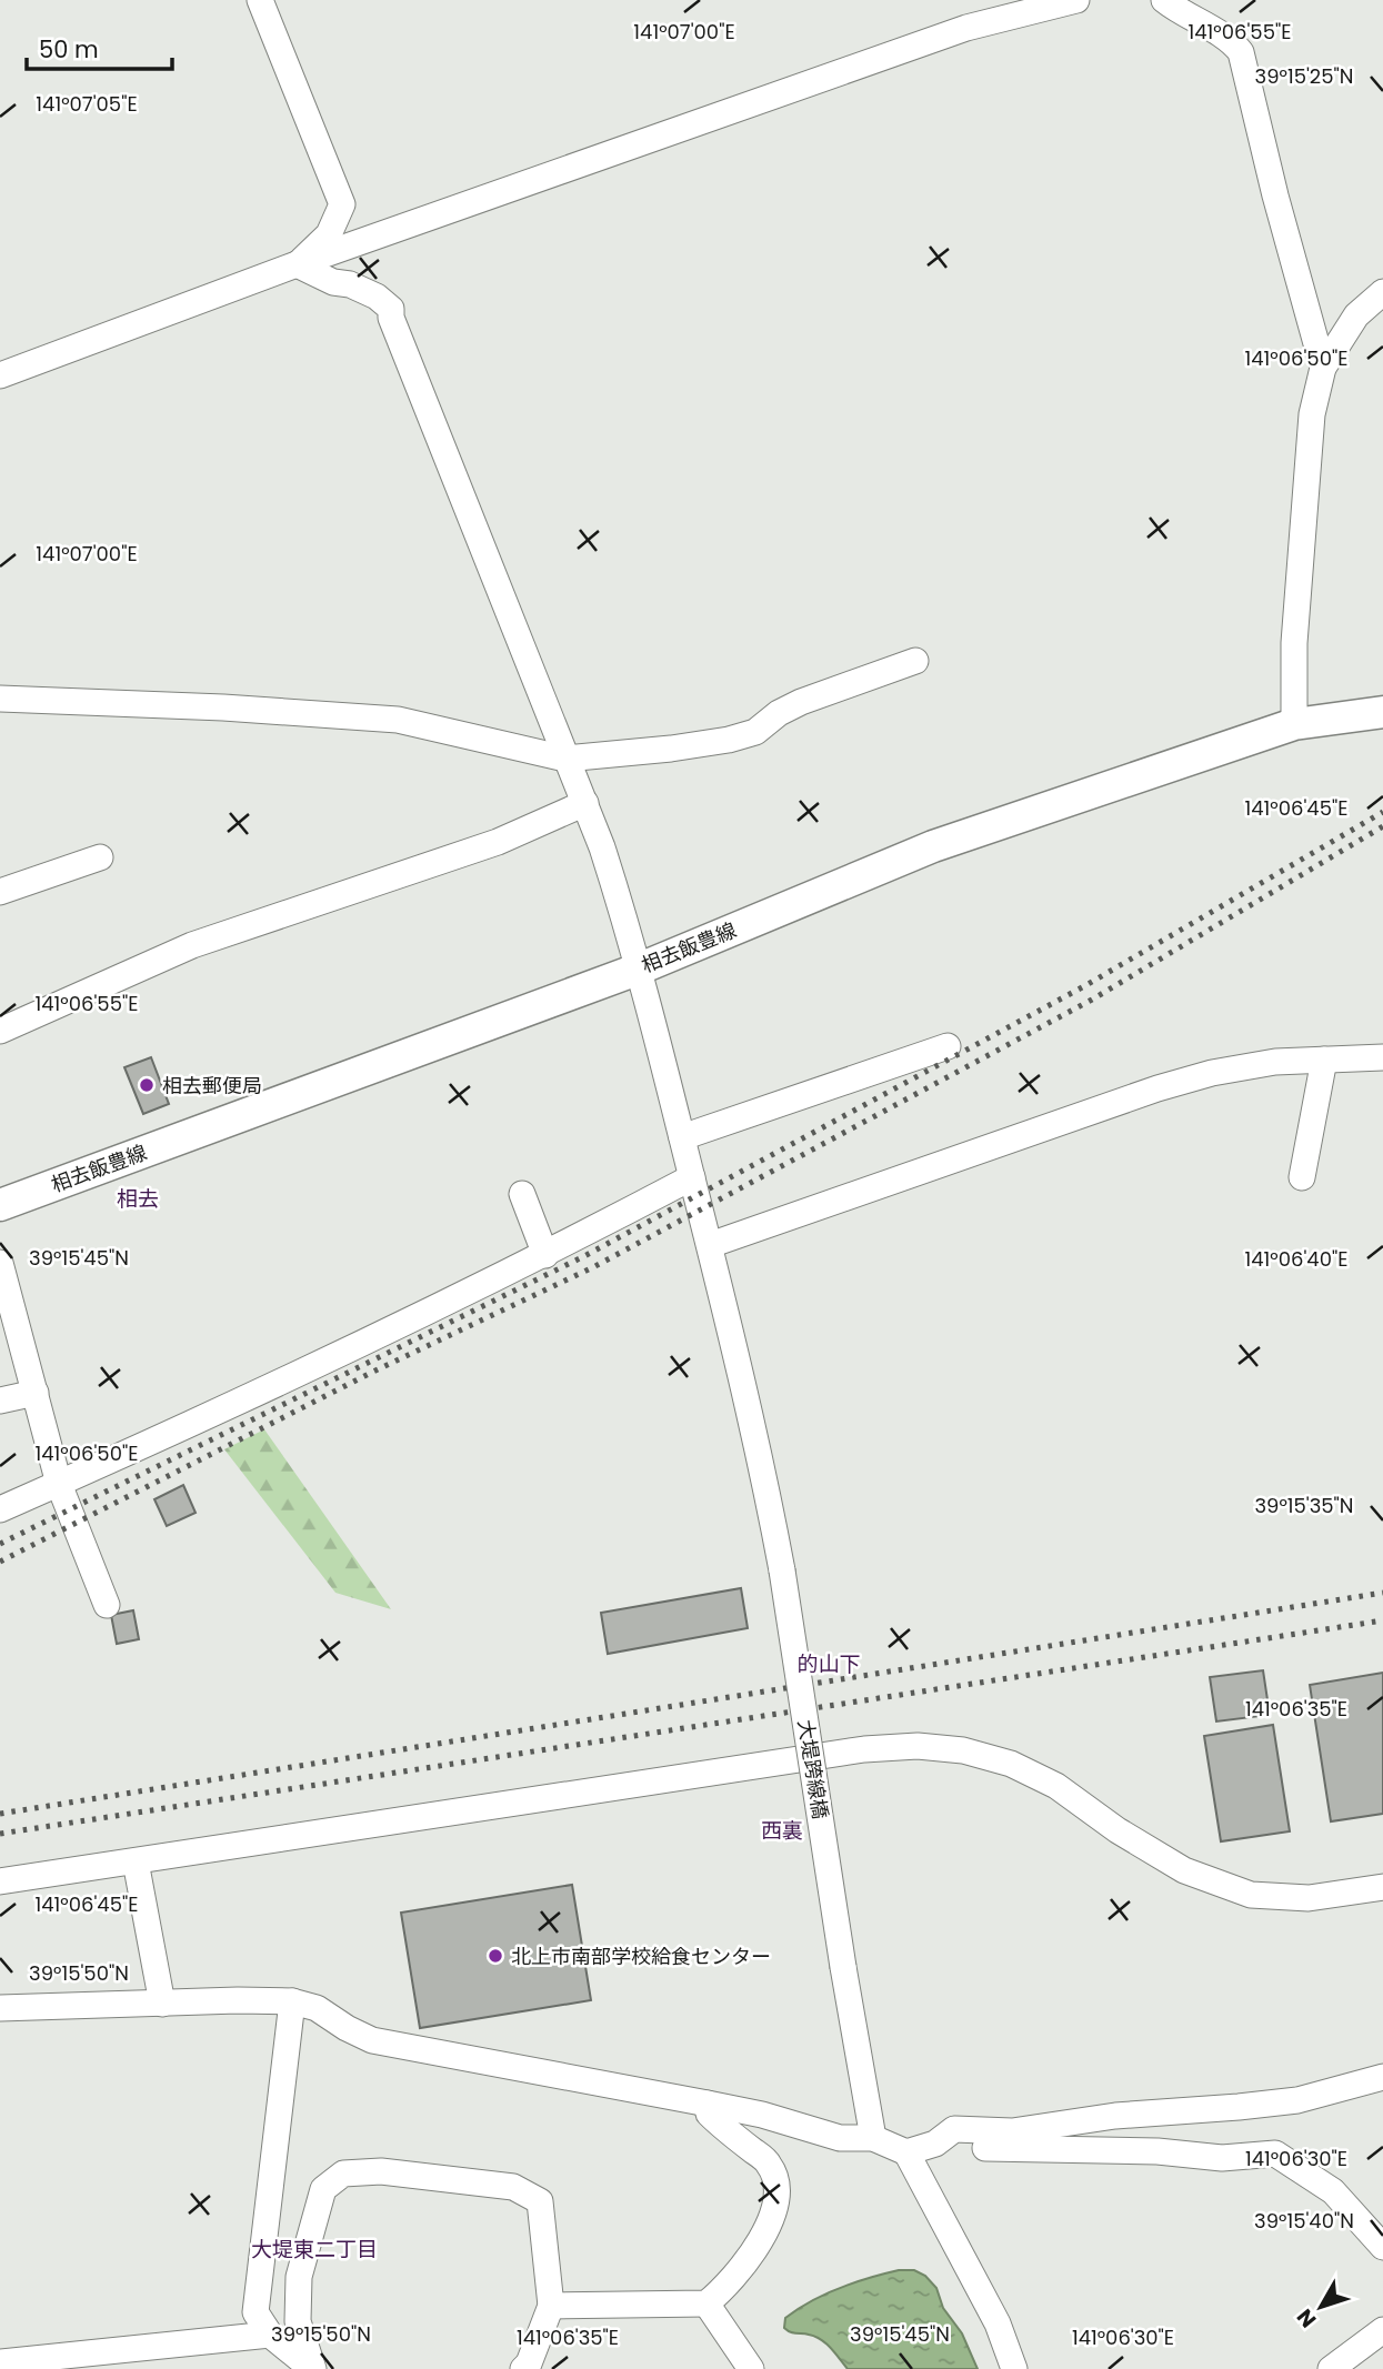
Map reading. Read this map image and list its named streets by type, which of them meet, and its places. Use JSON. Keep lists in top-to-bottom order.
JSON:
{
  "streets": {
    "main road": ["相去飯豊線"],
    "street": ["大堤跨線橋"]
  },
  "crossings": [
    ["相去飯豊線", "大堤跨線橋"]
  ],
  "districts": [
    "相去",
    "的山下",
    "西裏",
    "大堤東二丁目"
  ],
  "places": ["相去郵便局", "北上市南部学校給食センター"],
  "scale_bar": "50 m",
  "north": "bottom left",
  "coordinates": [
    "141°07'00\"E",
    "141°06'55\"E",
    "39°15'25\"N",
    "141°07'05\"E",
    "141°06'50\"E",
    "141°06'45\"E",
    "39°15'45\"N",
    "141°06'40\"E",
    "39°15'35\"N",
    "141°06'35\"E",
    "39°15'50\"N",
    "141°06'30\"E",
    "39°15'40\"N"
  ]
}
